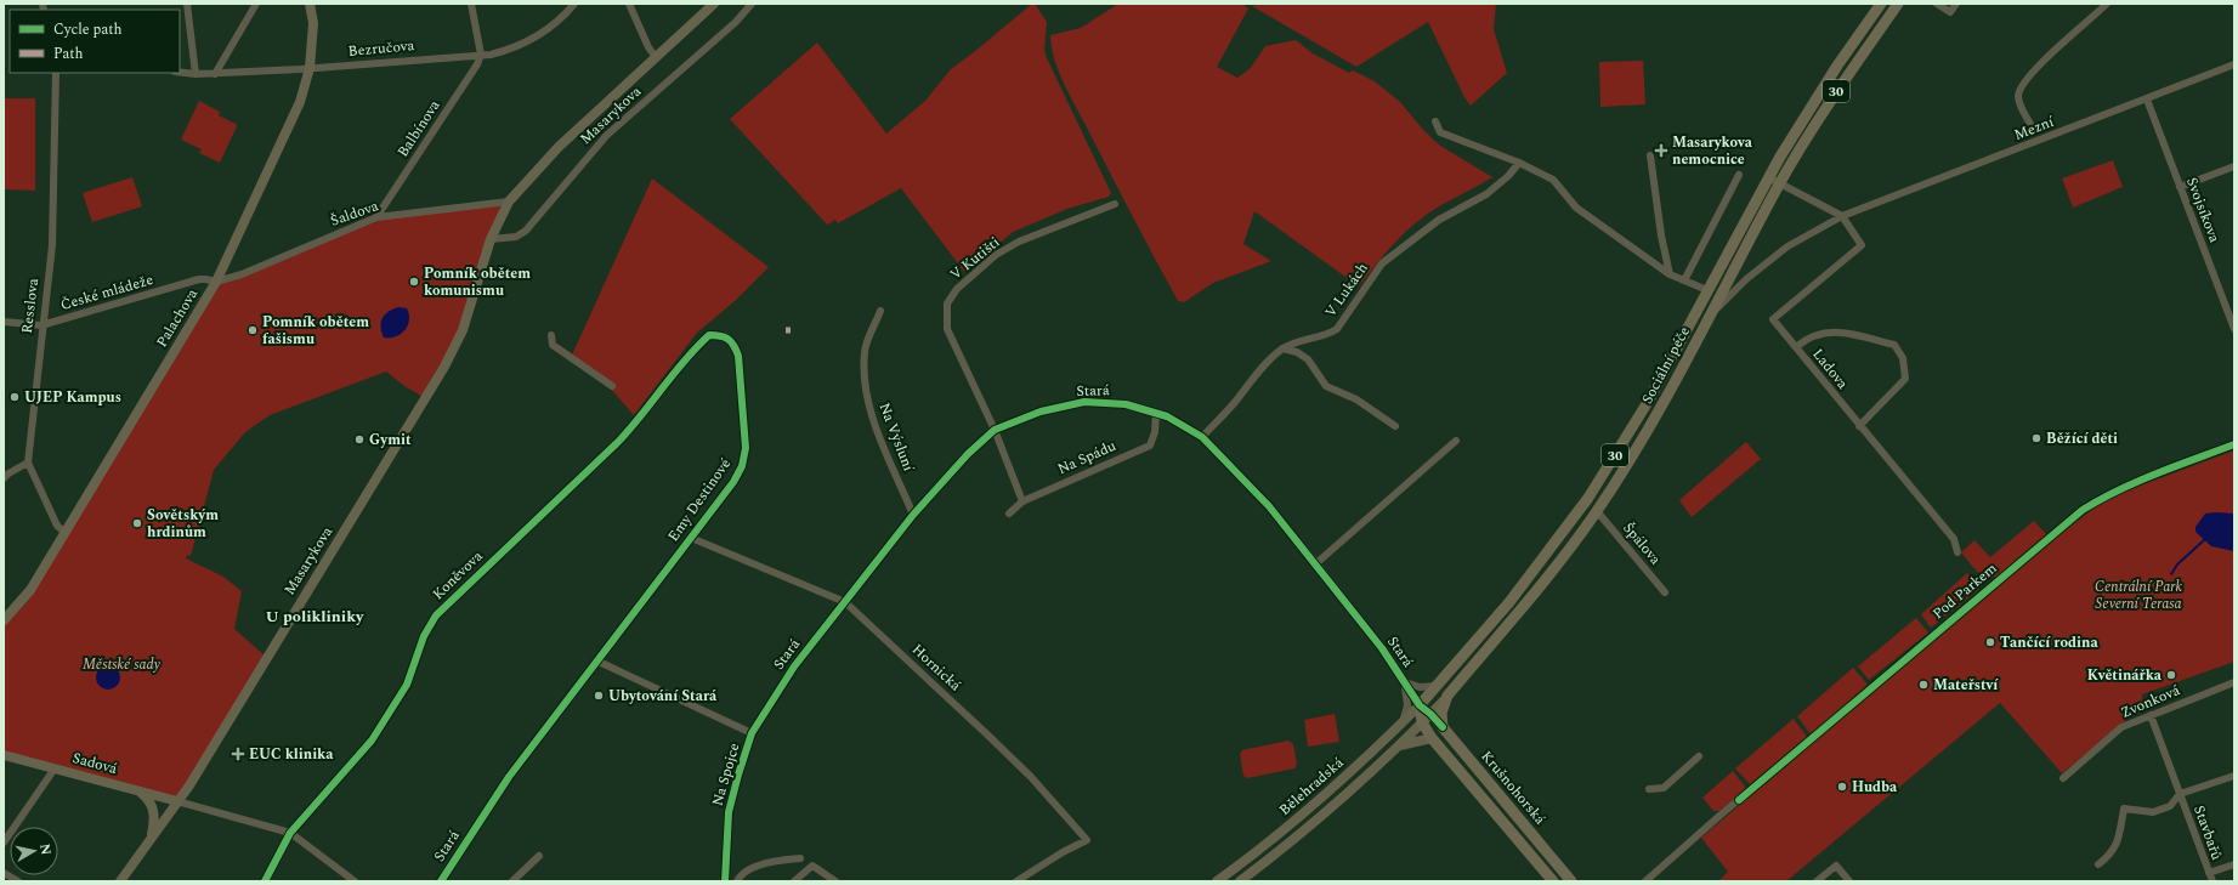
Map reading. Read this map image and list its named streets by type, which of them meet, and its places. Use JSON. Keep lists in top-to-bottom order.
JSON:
{
  "streets": {
    "main road": ["30", "Sociální péče", "Krušnohorská"],
    "street": [
      "Bezručova",
      "Masarykova",
      "Balbínova",
      "Mezní",
      "Svojsíkova",
      "Šaldova",
      "V Kutišti",
      "V Lukách",
      "České mládeže",
      "Resslova",
      "Palachova",
      "Ladova",
      "Stará",
      "Na Výsluní",
      "Na Spádu",
      "Emy Destinové",
      "Špálova",
      "Koněvova",
      "Pod Parkem",
      "Hornická",
      "Zvonková",
      "Sadová",
      "Na Spojce",
      "Bělehradská",
      "Stavbařů"
    ]
  },
  "crossings": [
    ["Bezručova", "Balbínova"],
    ["Bezručova", "Palachova"],
    ["30", "Sociální péče"],
    ["30", "Krušnohorská"],
    ["Masarykova", "Šaldova"],
    ["Masarykova", "Sadová"],
    ["Balbínova", "Šaldova"],
    ["Mezní", "Svojsíkova"],
    ["Mezní", "Sociální péče"],
    ["Mezní", "Ladova"],
    ["Šaldova", "České mládeže"],
    ["Šaldova", "Palachova"],
    ["V Kutišti", "Stará"],
    ["V Kutišti", "Na Spádu"],
    ["V Lukách", "Stará"],
    ["České mládeže", "Resslova"],
    ["České mládeže", "Palachova"],
    ["Sociální péče", "Stará"],
    ["Sociální péče", "Špálova"],
    ["Sociální péče", "Bělehradská"],
    ["Sociální péče", "Krušnohorská"],
    ["Stará", "Na Výsluní"],
    ["Stará", "Na Spádu"],
    ["Stará", "Emy Destinové"],
    ["Stará", "Hornická"],
    ["Stará", "Na Spojce"],
    ["Stará", "Bělehradská"],
    ["Emy Destinové", "Koněvova"],
    ["Emy Destinové", "Hornická"],
    ["Zvonková", "Stavbařů"],
    ["Bělehradská", "Krušnohorská"]
  ],
  "districts": ["U polikliniky"],
  "parks": ["Centrální Park Severní Terasa", "Městské sady"],
  "places": {
    "health": ["Masarykova nemocnice", "EUC klinika"],
    "other": [
      "Pomník obětem komunismu",
      "Pomník obětem fašismu",
      "UJEP Kampus",
      "Běžící děti",
      "Gymit",
      "Sovětským hrdinům",
      "Tančící rodina",
      "Květinářka",
      "Mateřství",
      "Ubytování Stará",
      "Hudba"
    ]
  },
  "legend": ["Cycle path", "Path"],
  "north": "right"
}
